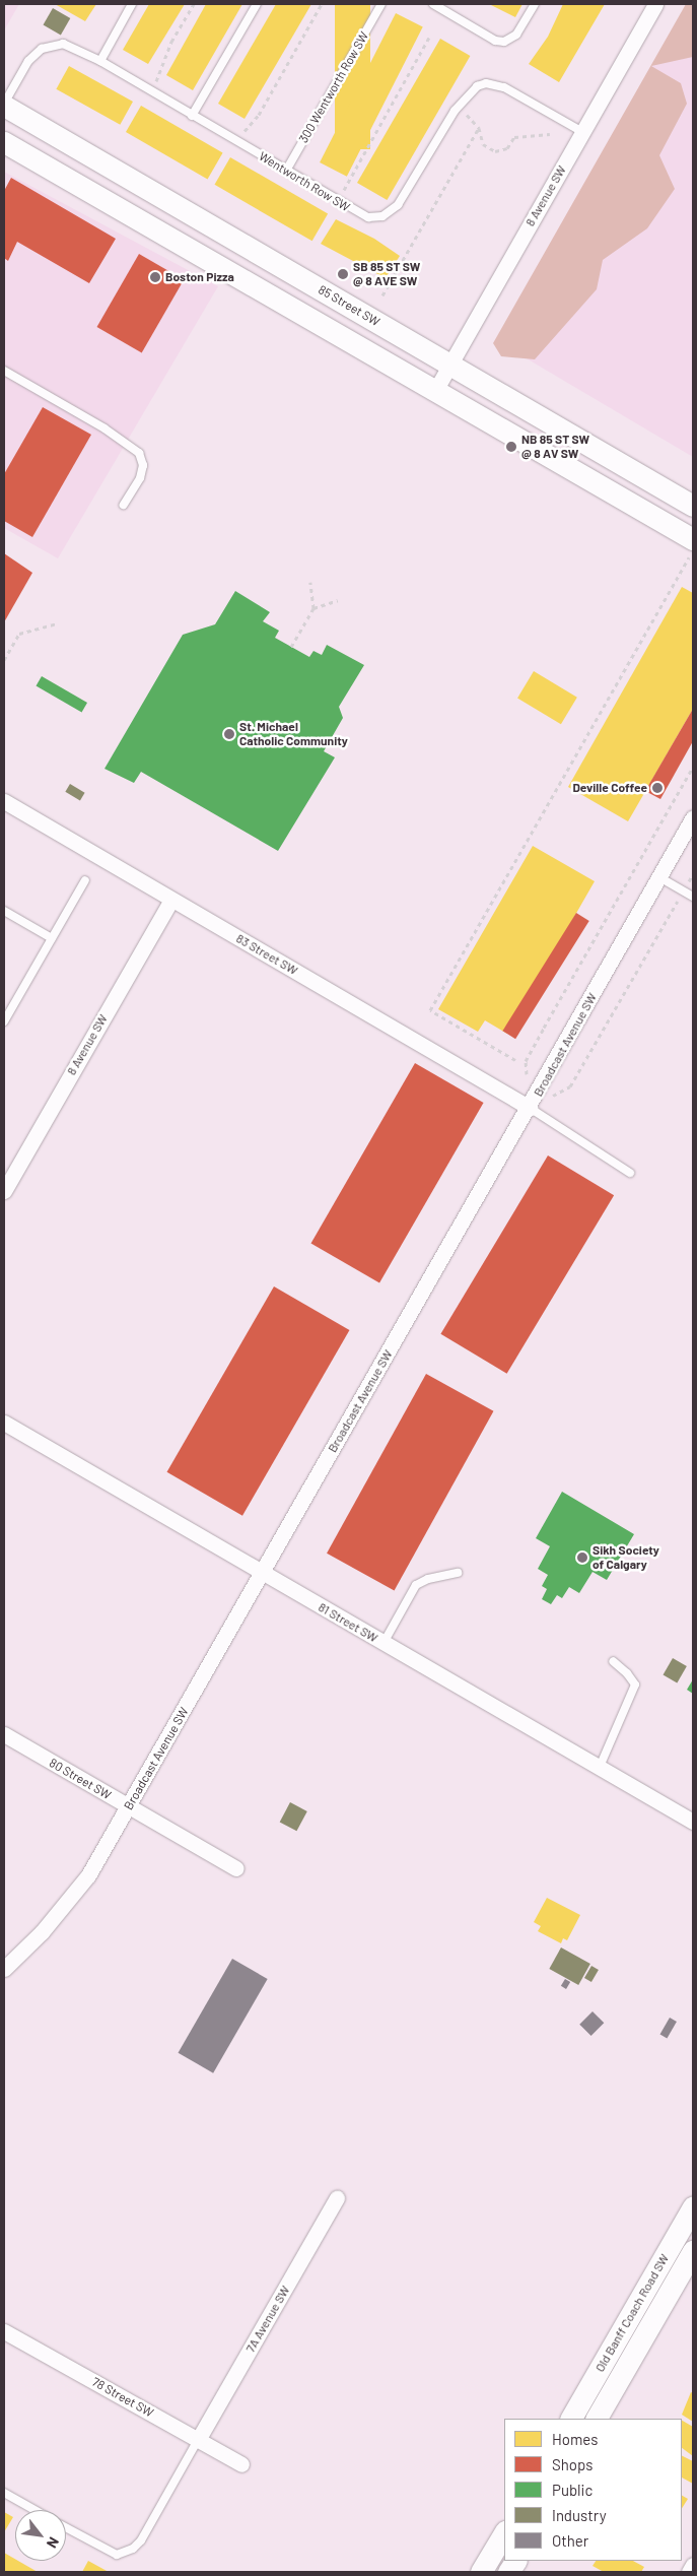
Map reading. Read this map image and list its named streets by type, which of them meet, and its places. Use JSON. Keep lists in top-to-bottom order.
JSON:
{
  "streets": {
    "main road": ["85 Street SW", "Old Banff Coach Road SW"],
    "street": [
      "8 Avenue SW",
      "83 Street SW",
      "Broadcast Avenue SW",
      "81 Street SW",
      "80 Street SW",
      "7A Avenue SW",
      "78 Street SW"
    ],
    "lane": ["300 Wentworth Row SW", "Wentworth Row SW"]
  },
  "crossings": [
    ["300 Wentworth Row SW", "Wentworth Row SW"],
    ["Wentworth Row SW", "8 Avenue SW"],
    ["Wentworth Row SW", "85 Street SW"],
    ["8 Avenue SW", "85 Street SW"],
    ["8 Avenue SW", "83 Street SW"],
    ["83 Street SW", "Broadcast Avenue SW"],
    ["Broadcast Avenue SW", "81 Street SW"],
    ["Broadcast Avenue SW", "80 Street SW"],
    ["7A Avenue SW", "78 Street SW"]
  ],
  "places": [
    "SB 85 ST SW @ 8 AVE SW",
    "Boston Pizza",
    "NB 85 ST SW @ 8 AV SW",
    "St. Michael Catholic Community",
    "Deville Coffee",
    "Sikh Society of Calgary"
  ],
  "legend": [
    "Homes",
    "Shops",
    "Public",
    "Industry",
    "Other"
  ],
  "north": "bottom right"
}
